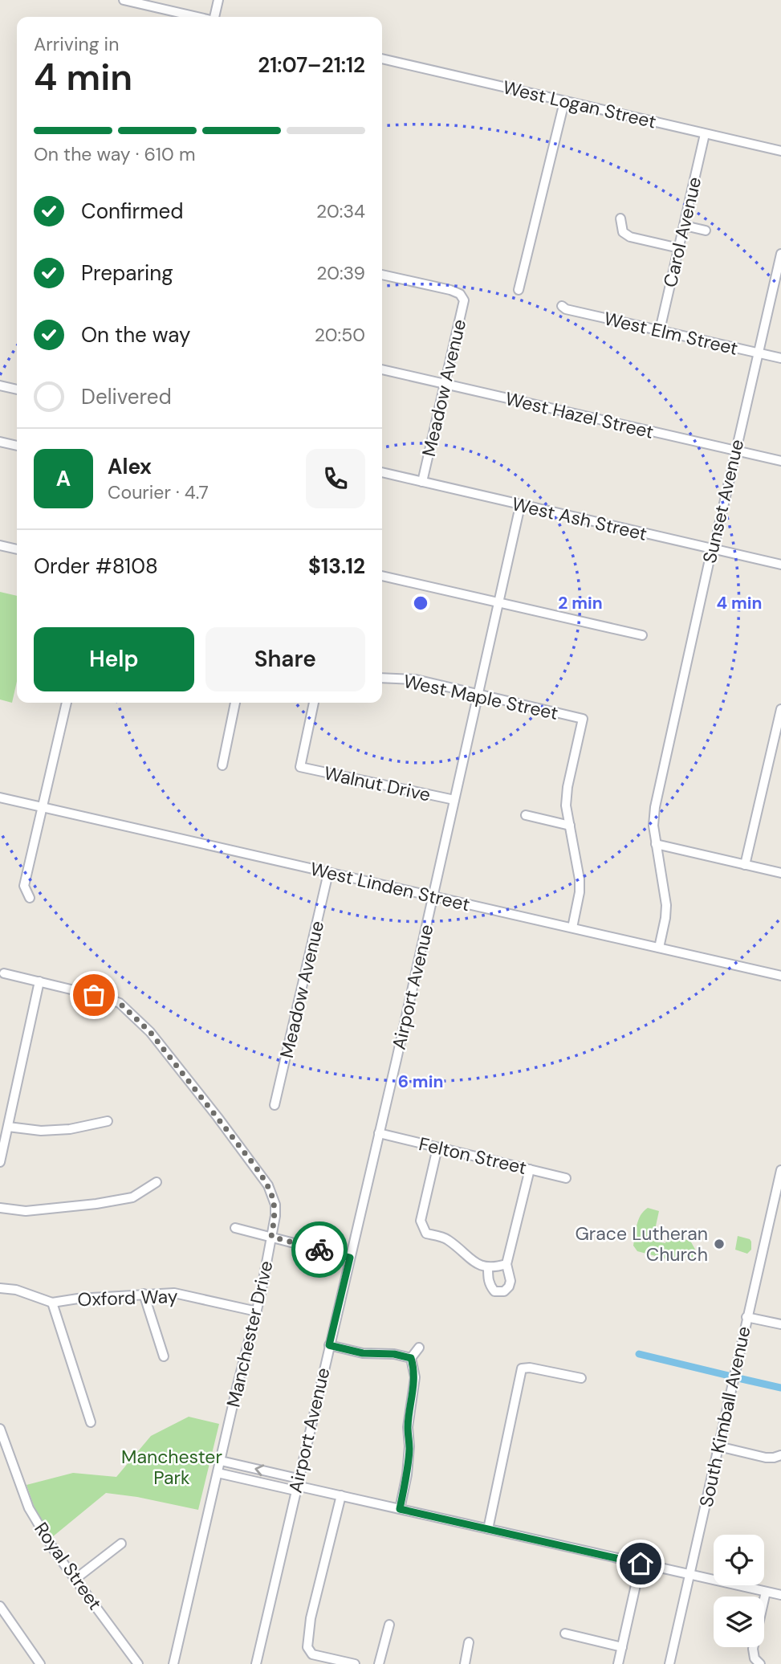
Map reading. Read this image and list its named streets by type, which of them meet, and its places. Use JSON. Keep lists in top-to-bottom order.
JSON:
{
  "streets": {
    "street": [
      "West Logan Street",
      "Carol Avenue",
      "West Elm Street",
      "Meadow Avenue",
      "West Hazel Street",
      "Sunset Avenue",
      "West Ash Street",
      "West Maple Street",
      "Walnut Drive",
      "West Linden Street",
      "Airport Avenue",
      "Felton Street",
      "Oxford Way",
      "Manchester Drive",
      "South Kimball Avenue",
      "Royal Street"
    ]
  },
  "crossings": [
    ["West Logan Street", "Carol Avenue"],
    ["Carol Avenue", "West Elm Street"],
    ["West Elm Street", "Sunset Avenue"],
    ["Meadow Avenue", "West Hazel Street"],
    ["Meadow Avenue", "West Ash Street"],
    ["Meadow Avenue", "West Linden Street"],
    ["West Hazel Street", "Sunset Avenue"],
    ["Sunset Avenue", "West Ash Street"],
    ["Sunset Avenue", "West Linden Street"],
    ["West Ash Street", "Airport Avenue"],
    ["West Maple Street", "Airport Avenue"],
    ["Walnut Drive", "Airport Avenue"],
    ["West Linden Street", "Airport Avenue"],
    ["Airport Avenue", "Felton Street"],
    ["Oxford Way", "Manchester Drive"]
  ],
  "parks": ["Manchester Park"],
  "places": ["Grace Lutheran Church"],
  "page": {
    "heading": ["4 min", "Arriving in", "21:07–21:12"],
    "panel": [
      "Alex",
      "Courier · 4.7",
      "Order #8108",
      "$13.12"
    ],
    "bar": "On the way · 610 m",
    "list": [
      ["Confirmed", "20:34"],
      ["Preparing", "20:39"],
      ["On the way", "20:50"],
      "Delivered"
    ],
    "round": "A",
    "buttons": ["Help", "Share"]
  },
  "rings": ["2 min", "4 min", "6 min"]
}
